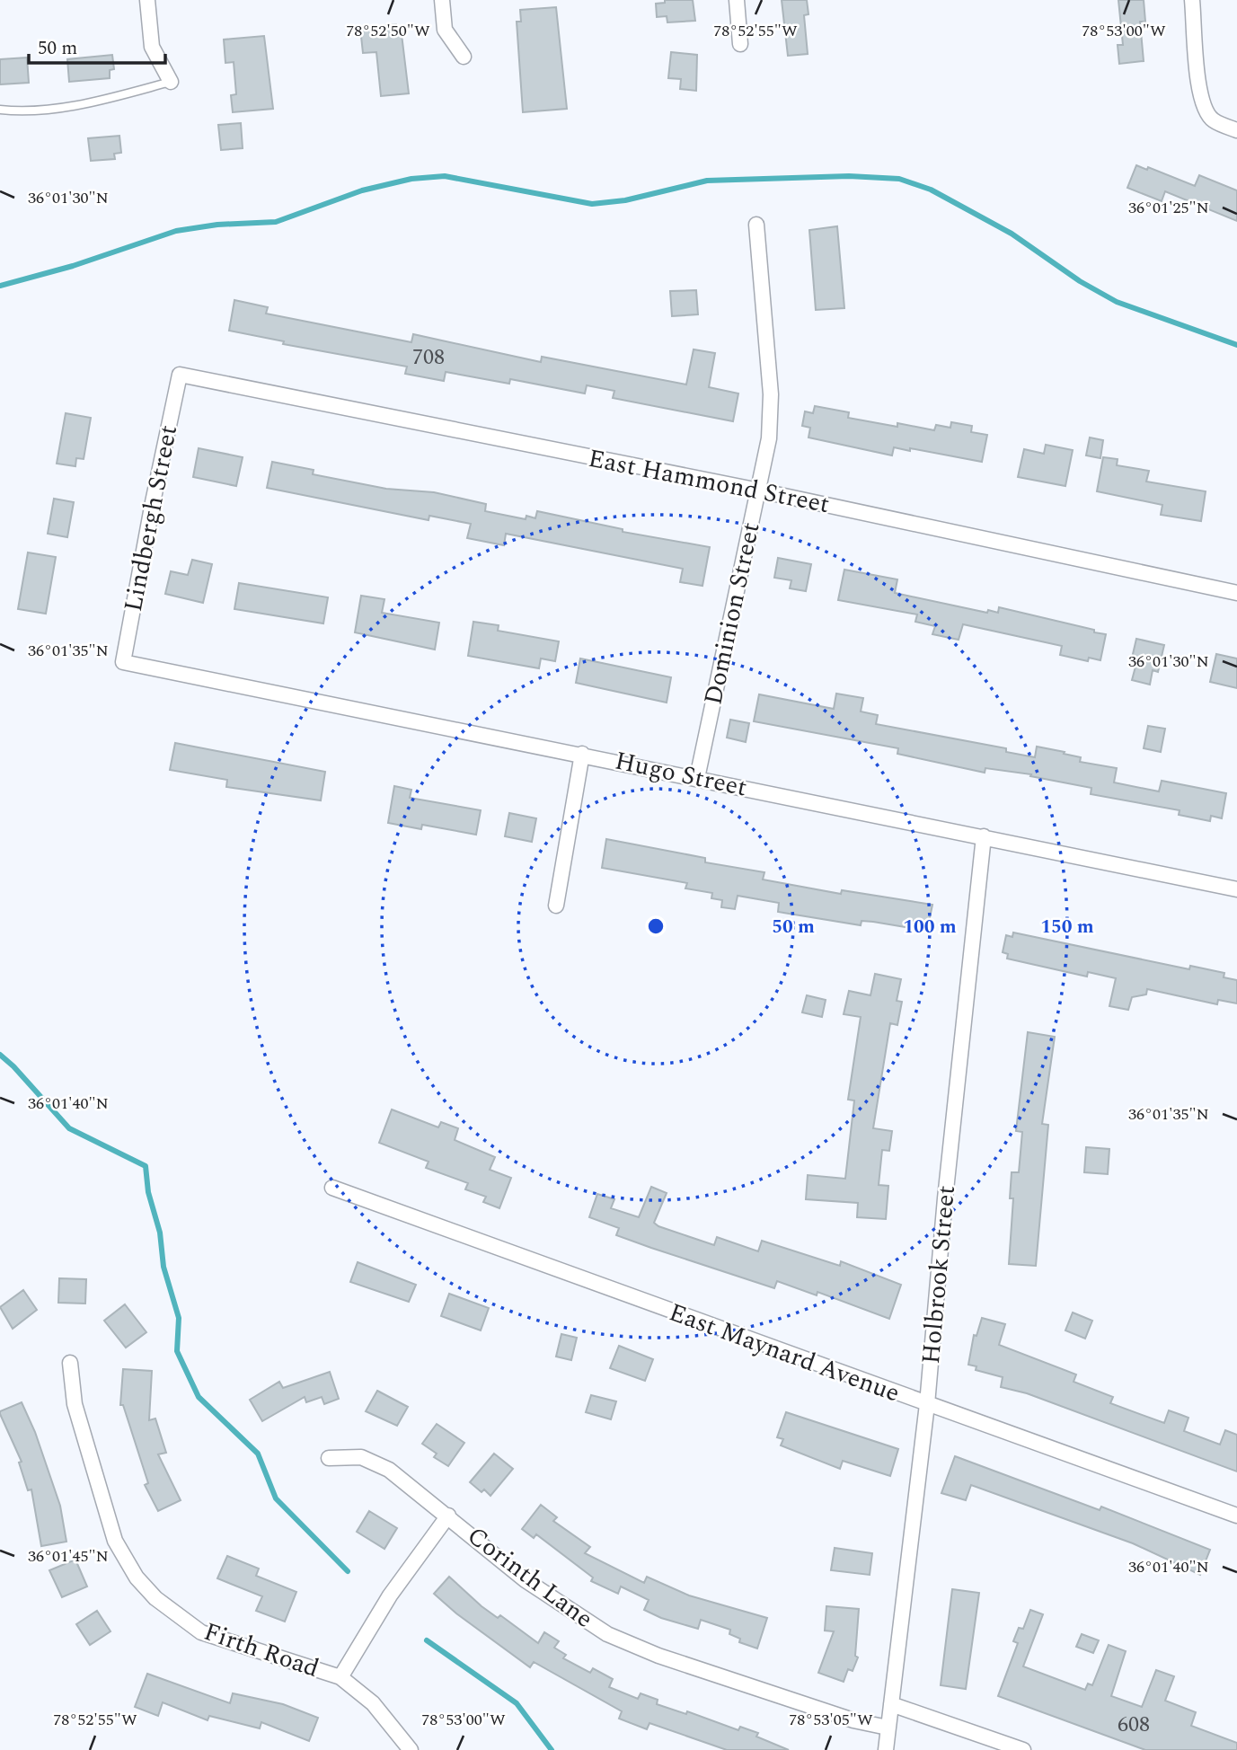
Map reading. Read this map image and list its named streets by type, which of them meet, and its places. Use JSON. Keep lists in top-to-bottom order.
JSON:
{
  "streets": {
    "street": [
      "East Hammond Street",
      "Lindbergh Street",
      "Dominion Street",
      "Hugo Street",
      "Holbrook Street",
      "East Maynard Avenue",
      "Corinth Lane",
      "Firth Road"
    ]
  },
  "crossings": [
    ["East Hammond Street", "Lindbergh Street"],
    ["East Hammond Street", "Dominion Street"],
    ["Lindbergh Street", "Hugo Street"],
    ["Dominion Street", "Hugo Street"],
    ["Hugo Street", "Holbrook Street"],
    ["Holbrook Street", "East Maynard Avenue"],
    ["Holbrook Street", "Corinth Lane"]
  ],
  "house_numbers": ["708", "608"],
  "scale_bar": "50 m",
  "coordinates": [
    "78°52'50\"W",
    "78°52'55\"W",
    "78°53'00\"W",
    "36°01'30\"N",
    "36°01'25\"N",
    "36°01'35\"N",
    "36°01'40\"N",
    "36°01'45\"N",
    "78°53'05\"W"
  ],
  "rings": ["50 m", "100 m", "150 m"]
}
